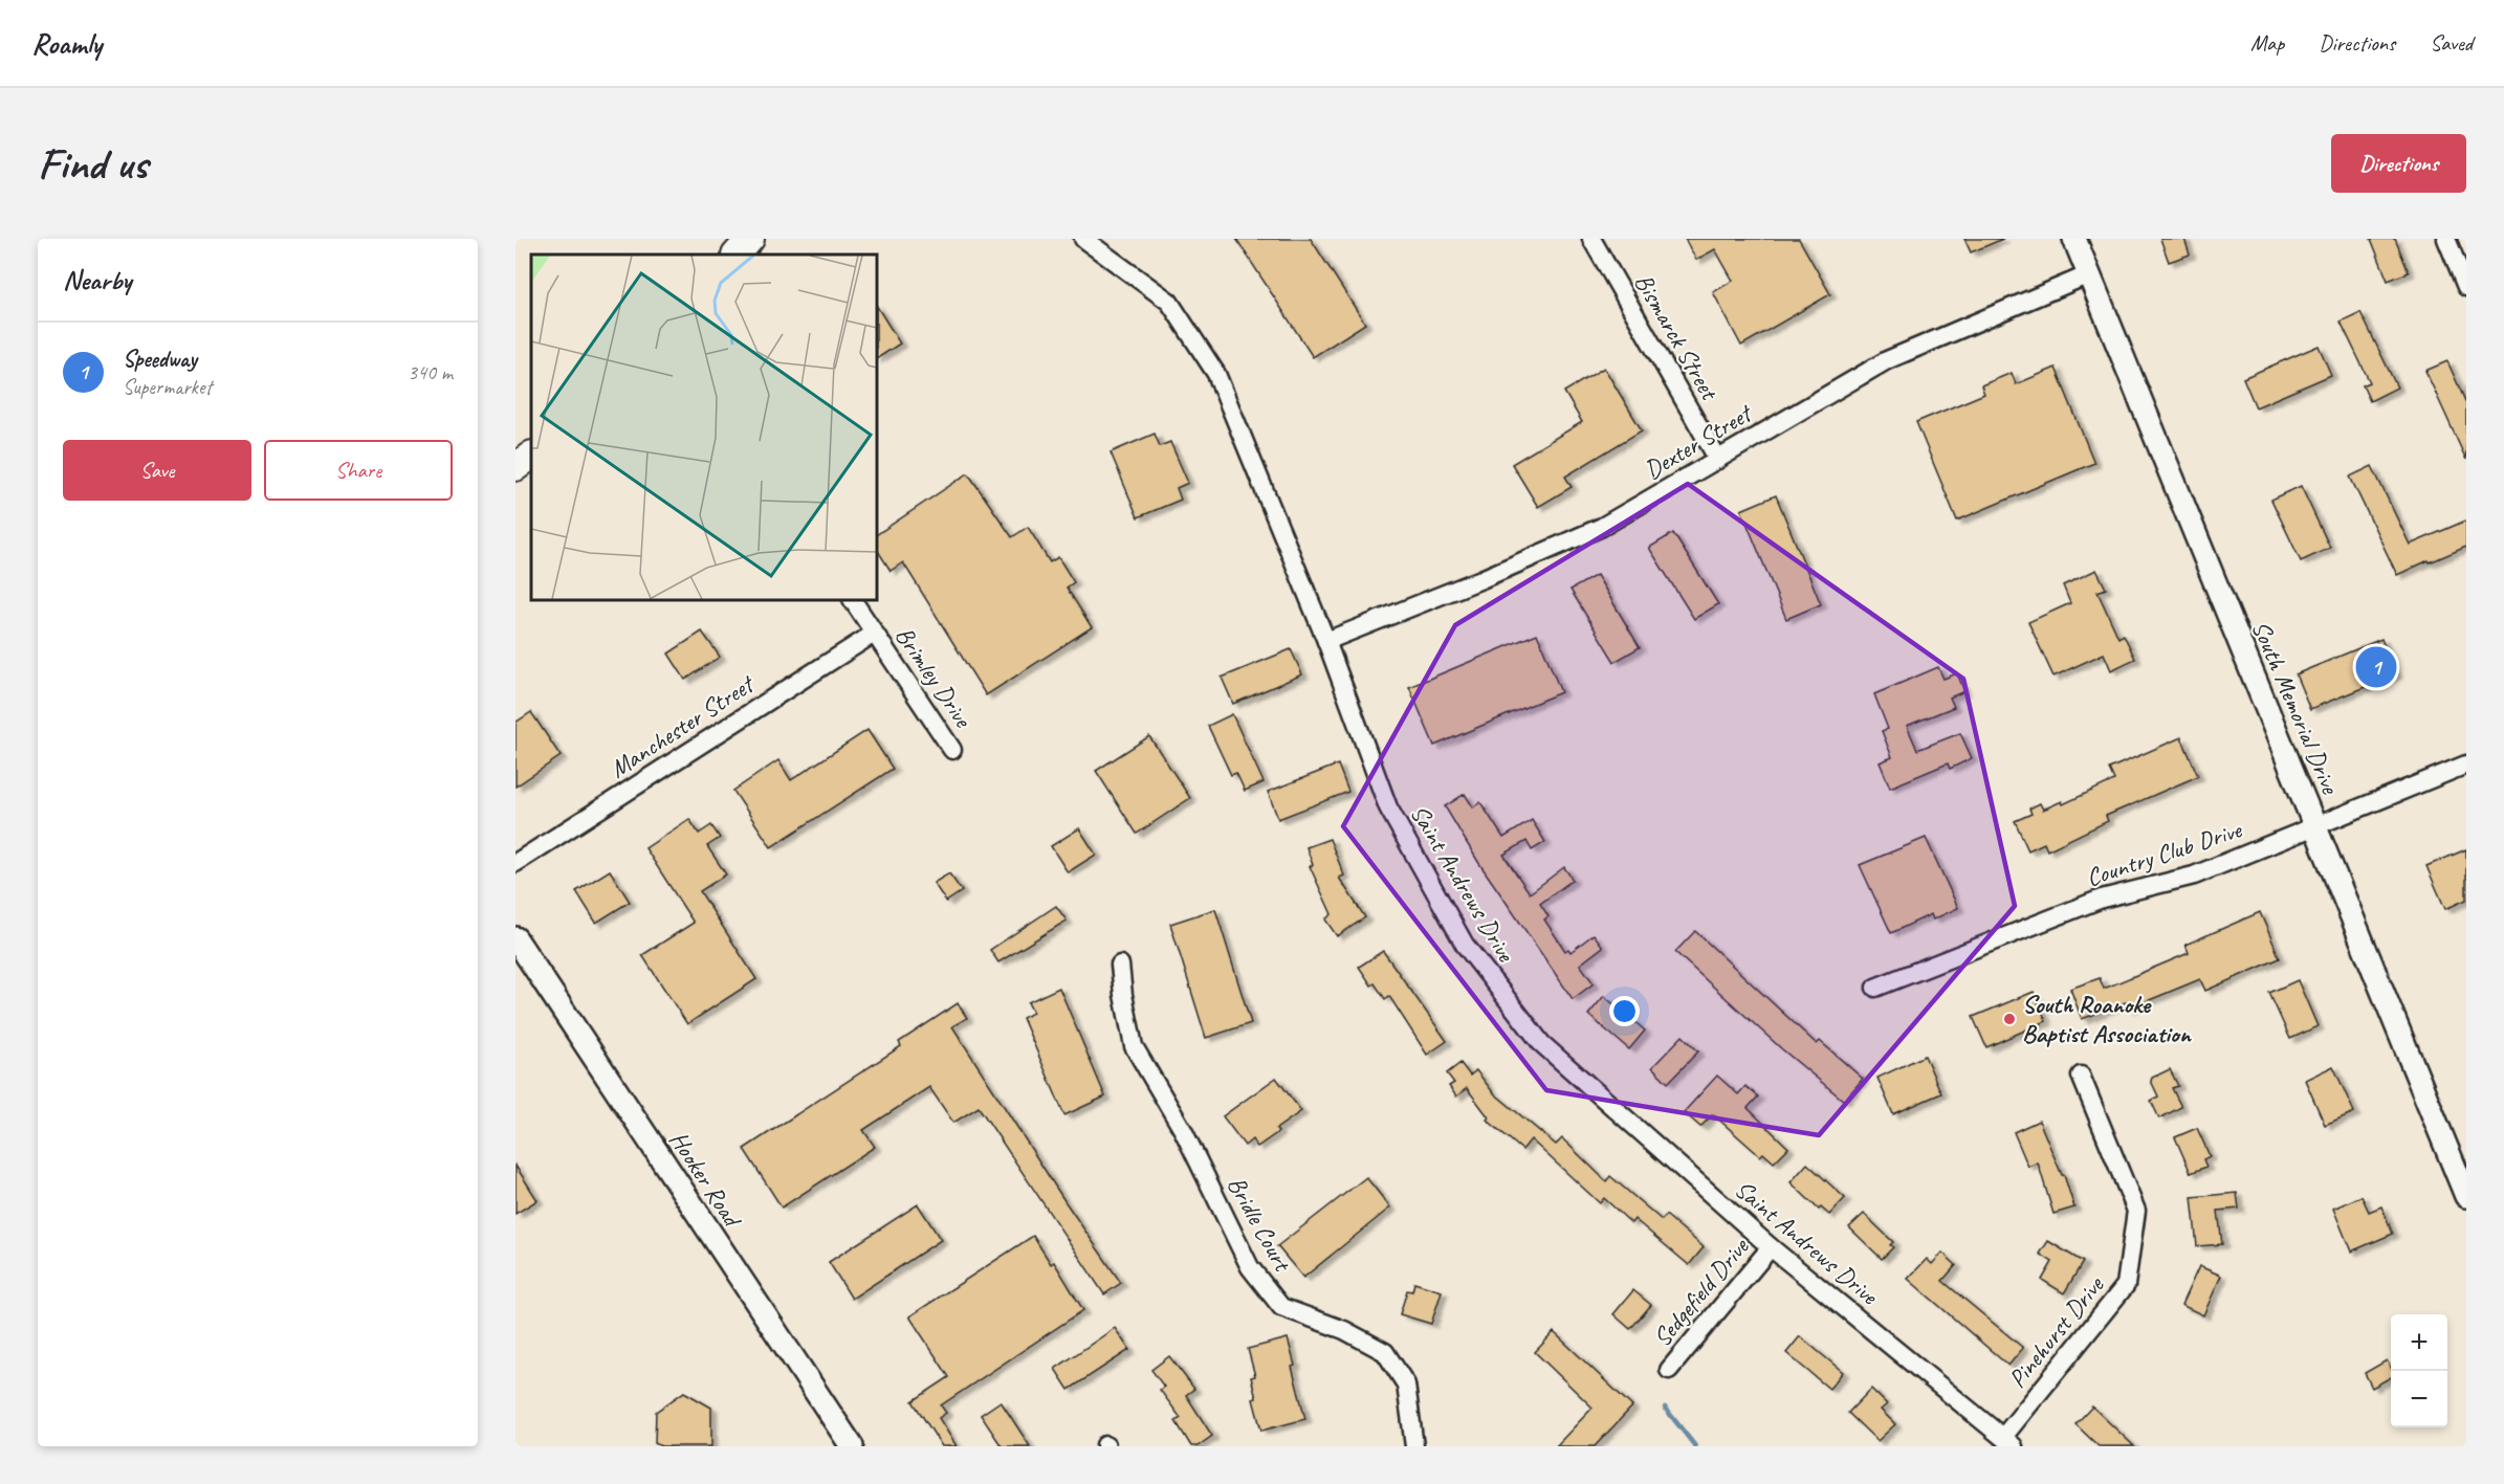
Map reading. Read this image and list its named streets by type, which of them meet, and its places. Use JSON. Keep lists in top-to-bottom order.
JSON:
{
  "streets": {
    "main road": ["South Memorial Drive", "Hooker Road"],
    "street": [
      "Bismarck Street",
      "Dexter Street",
      "Brimley Drive",
      "Manchester Street",
      "Country Club Drive",
      "Saint Andrews Drive",
      "Bridle Court",
      "Sedgefield Drive",
      "Pinehurst Drive"
    ]
  },
  "crossings": [
    ["Bismarck Street", "Dexter Street"],
    ["Dexter Street", "South Memorial Drive"],
    ["Dexter Street", "Saint Andrews Drive"],
    ["Brimley Drive", "Manchester Street"],
    ["South Memorial Drive", "Country Club Drive"],
    ["Saint Andrews Drive", "Sedgefield Drive"],
    ["Saint Andrews Drive", "Pinehurst Drive"]
  ],
  "places": ["South Roanoke Baptist Association"],
  "page": {
    "header": "Roamly",
    "nav": ["Map", "Directions", "Saved"],
    "buttons": [
      "Directions",
      ["Save", "Share"]
    ],
    "title": "Find us",
    "heading": "Nearby",
    "list": [
      {
        "mark": "1",
        "name": "Speedway",
        "note": "Supermarket",
        "value": "340 m"
      }
    ],
    "pins": "1",
    "map_buttons": ["+", "−"]
  }
}
